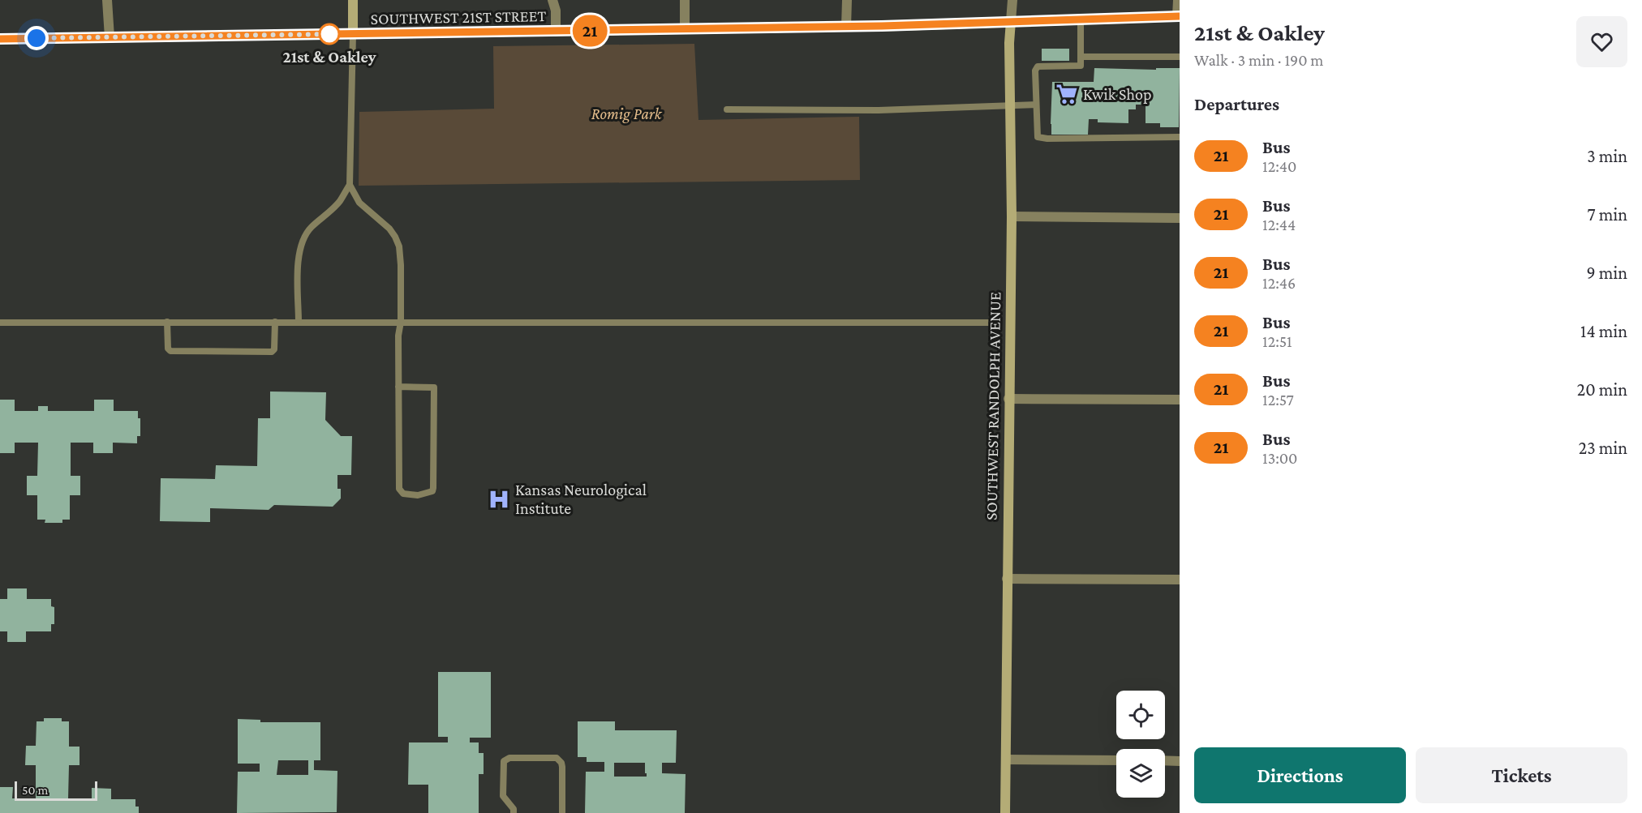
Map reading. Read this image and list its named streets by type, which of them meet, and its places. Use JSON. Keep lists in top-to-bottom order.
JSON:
{
  "streets": {
    "main road": ["SOUTHWEST 21ST STREET", "SOUTHWEST RANDOLPH AVENUE"]
  },
  "crossings": [
    ["SOUTHWEST 21ST STREET", "SOUTHWEST RANDOLPH AVENUE"]
  ],
  "parks": ["Romig Park"],
  "places": {
    "other": ["21st & Oakley"],
    "supermarket": ["Kwik Shop"],
    "hospital": ["Kansas Neurological Institute"]
  },
  "lines": ["bus line 21"],
  "scale_bar": "50 m",
  "page": {
    "on_map": "21",
    "heading": [
      ["21st & Oakley", "Walk · 3 min · 190 m"],
      "Departures"
    ],
    "list": [
      {
        "mark": "21",
        "name": "Bus",
        "note": "12:40",
        "value": "3 min"
      },
      {
        "mark": "21",
        "name": "Bus",
        "note": "12:44",
        "value": "7 min"
      },
      {
        "mark": "21",
        "name": "Bus",
        "note": "12:46",
        "value": "9 min"
      },
      {
        "mark": "21",
        "name": "Bus",
        "note": "12:51",
        "value": "14 min"
      },
      {
        "mark": "21",
        "name": "Bus",
        "note": "12:57",
        "value": "20 min"
      },
      {
        "mark": "21",
        "name": "Bus",
        "note": "13:00",
        "value": "23 min"
      }
    ],
    "buttons": ["Directions", "Tickets"],
    "scale": "50 m"
  }
}
